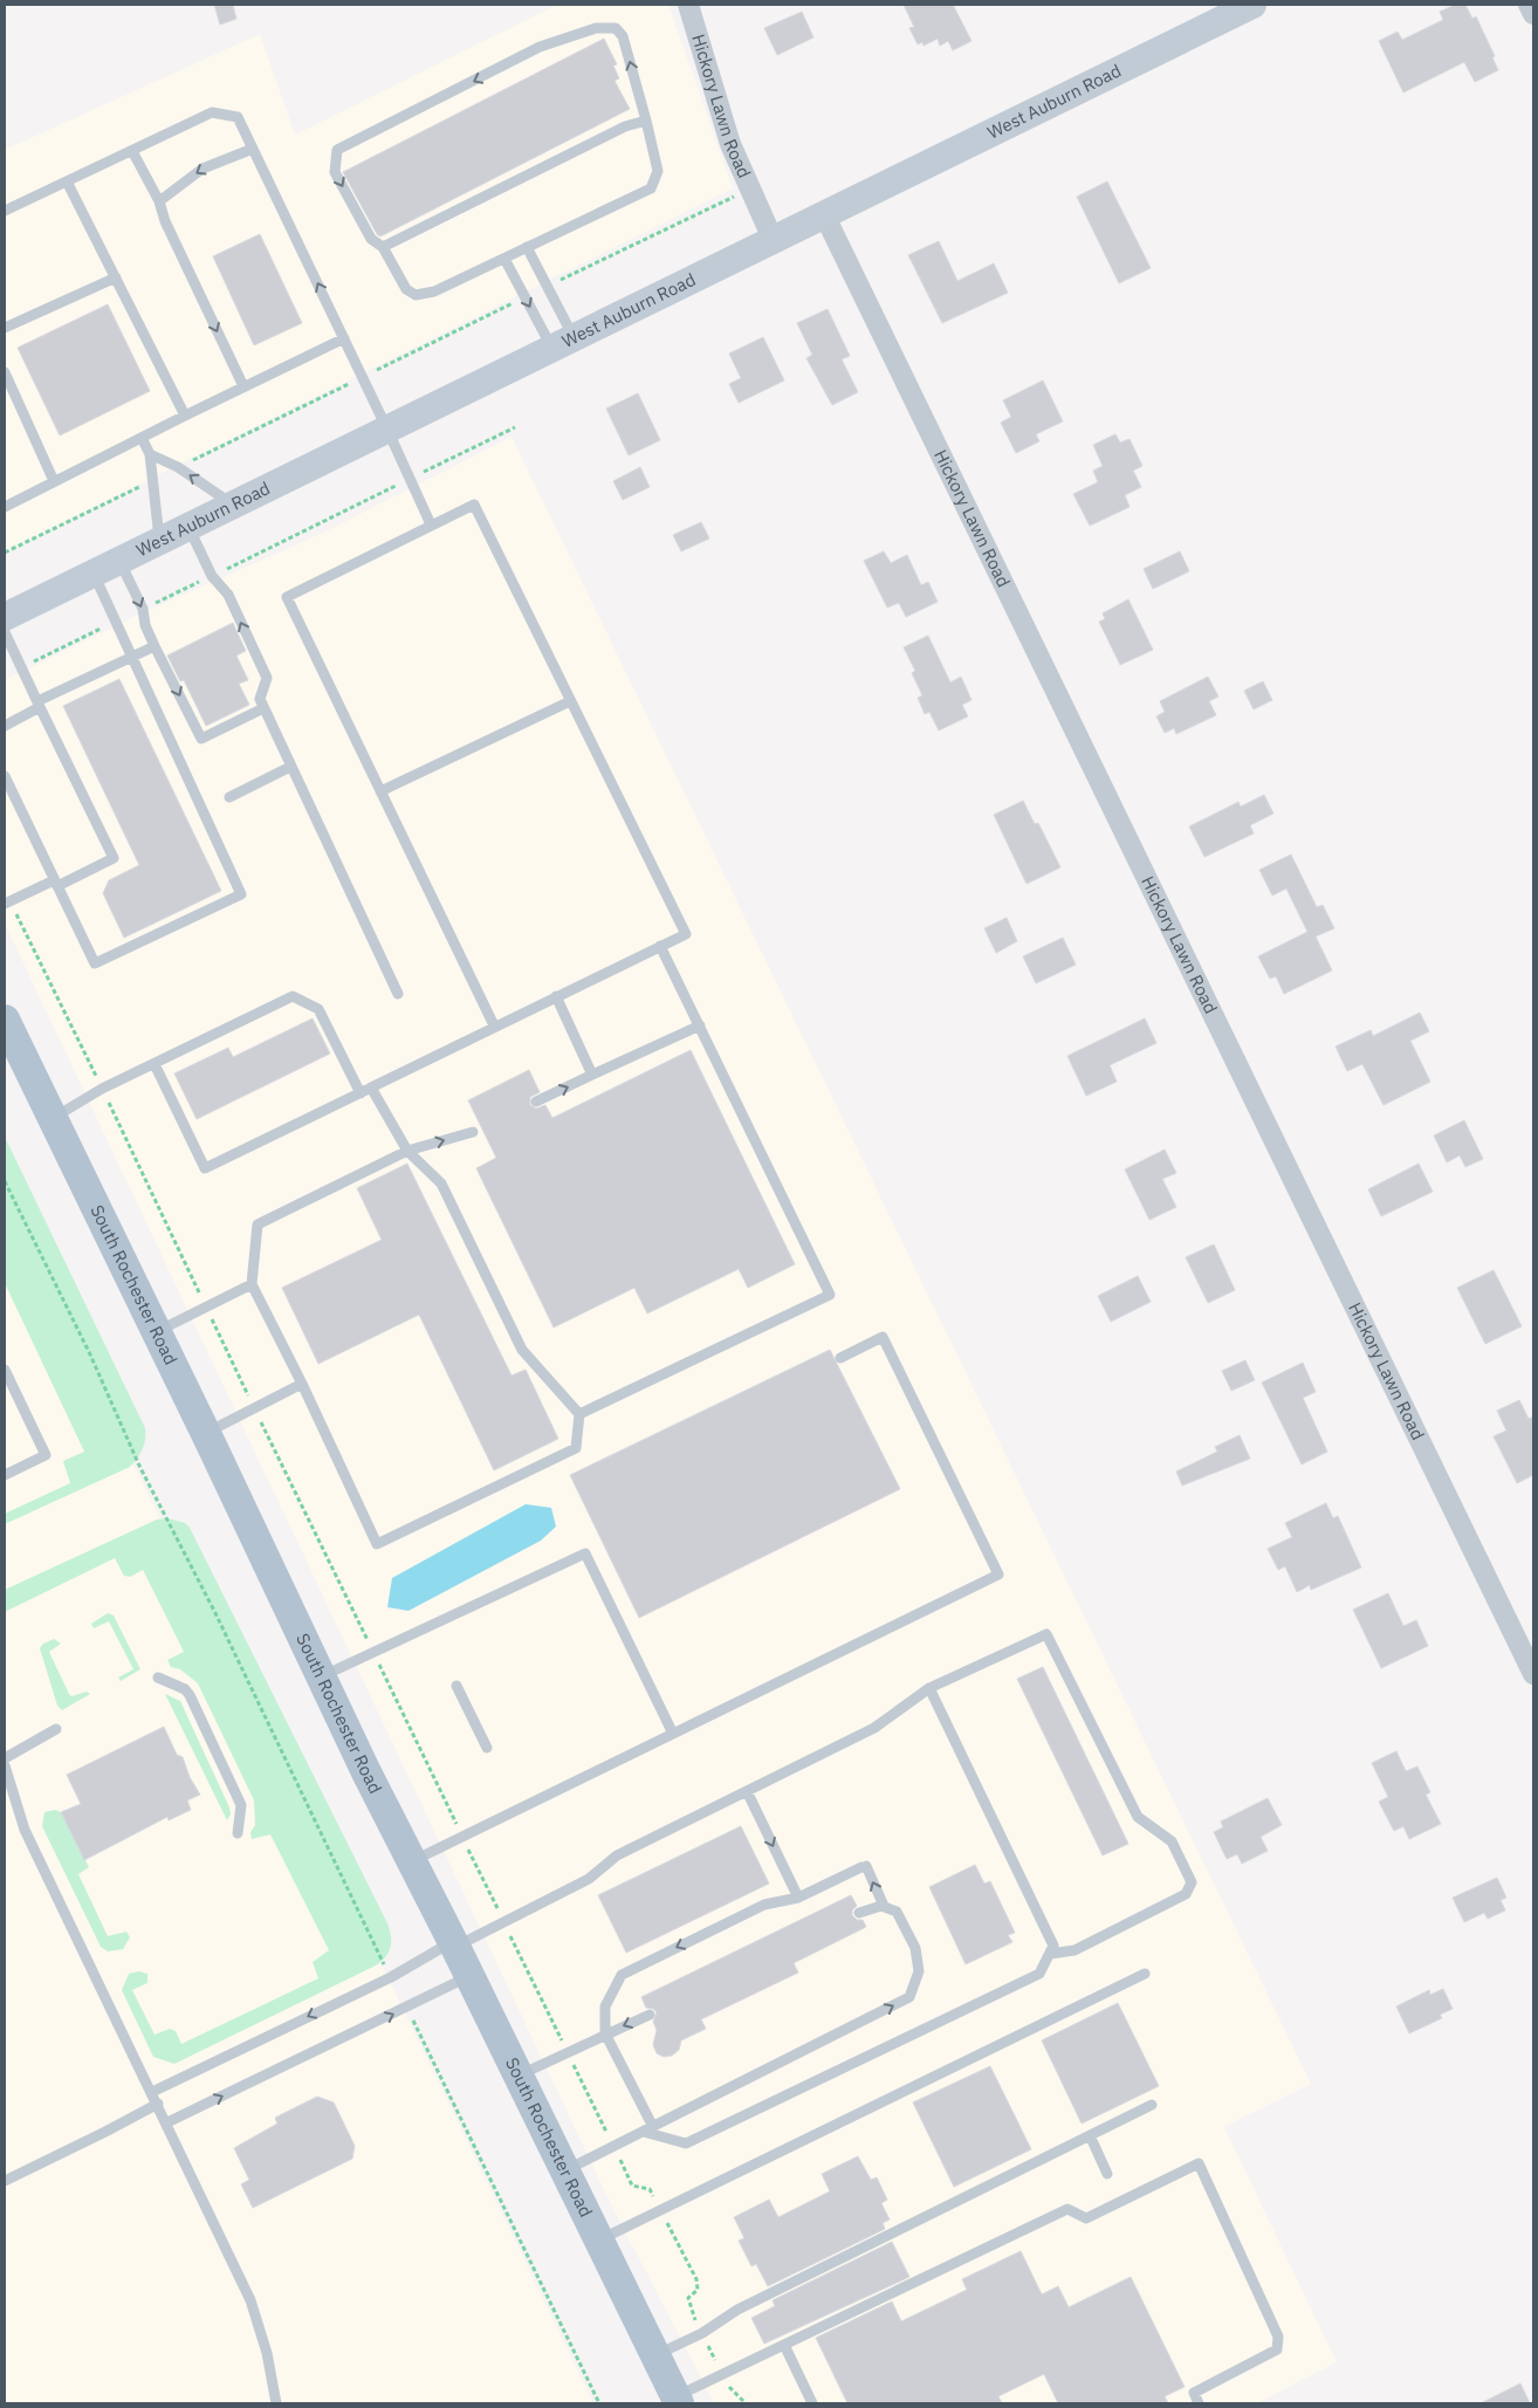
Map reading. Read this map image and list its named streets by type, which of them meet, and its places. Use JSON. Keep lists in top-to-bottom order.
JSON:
{
  "streets": {
    "main road": ["West Auburn Road", "South Rochester Road"],
    "street": ["Hickory Lawn Road"]
  },
  "crossings": [
    ["West Auburn Road", "Hickory Lawn Road"]
  ]
}
